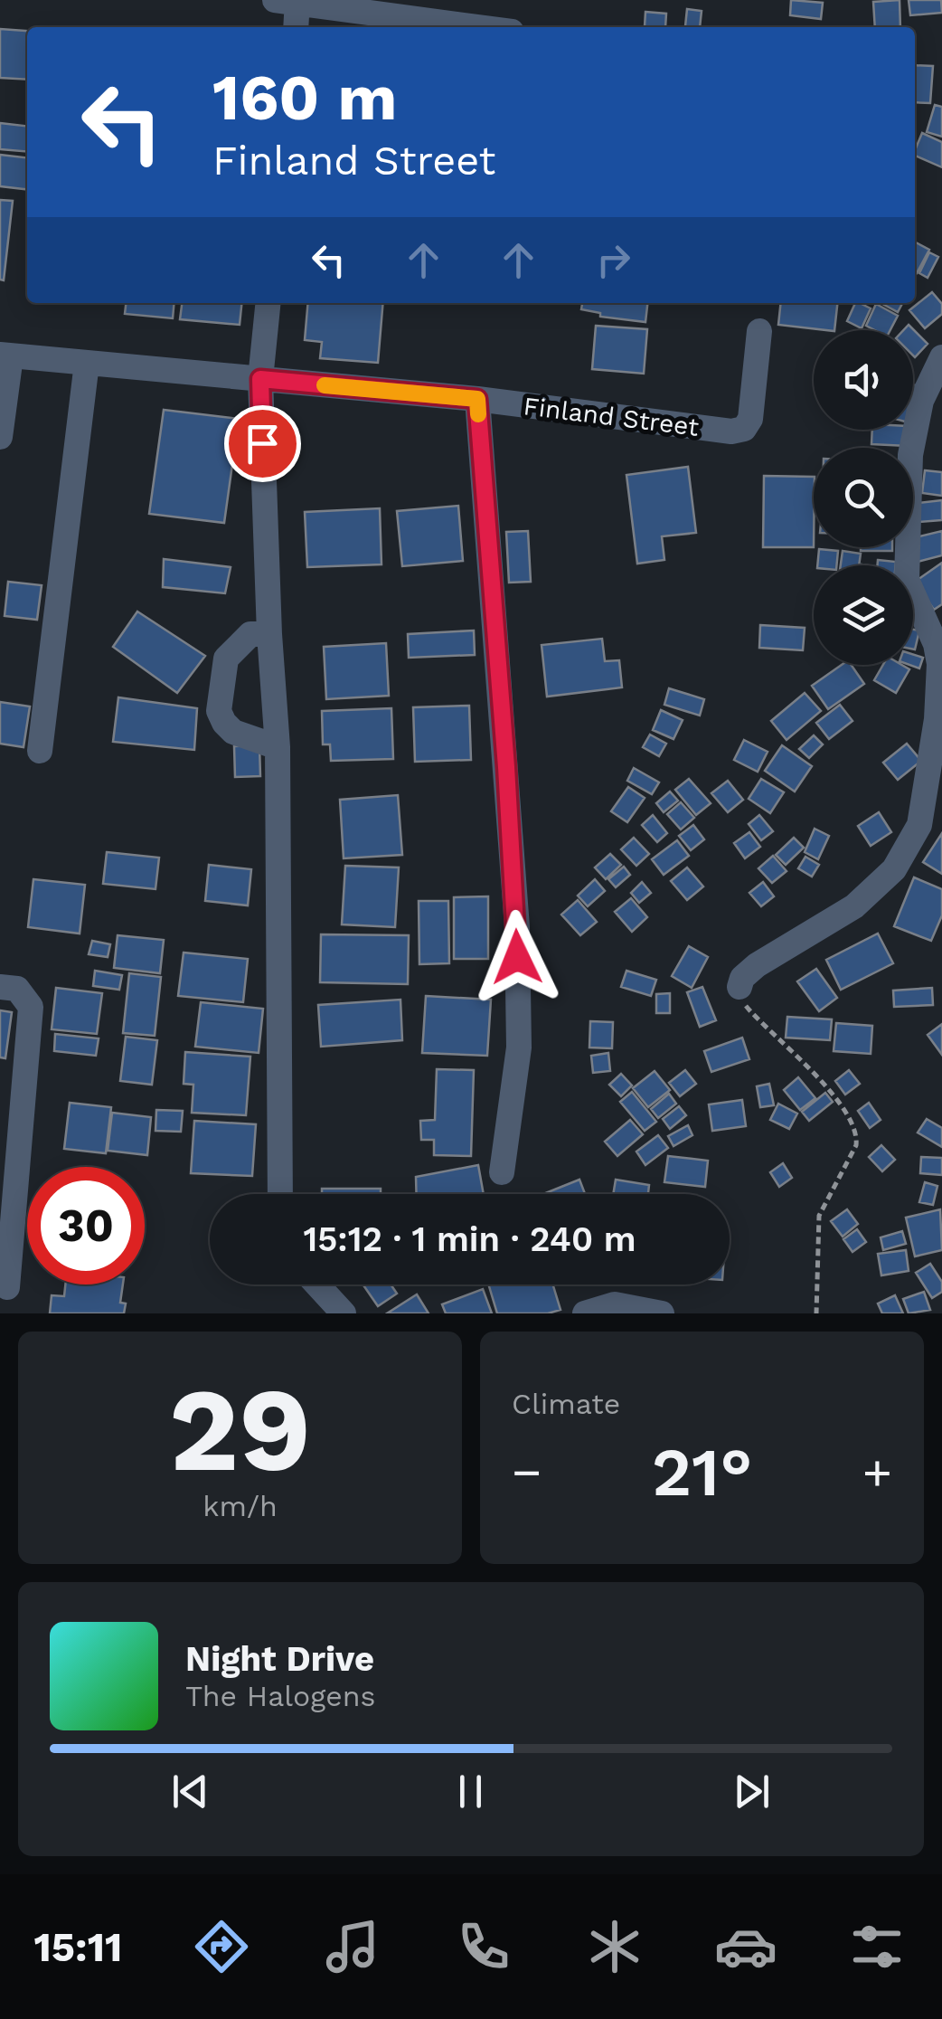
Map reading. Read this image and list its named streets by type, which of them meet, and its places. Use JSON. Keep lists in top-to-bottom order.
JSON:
{
  "streets": {
    "street": ["Finland Street"]
  },
  "page": {
    "turn": ["160 m", "Finland Street"],
    "limit": "30",
    "trip": "15:12 · 1 min · 240 m",
    "tile": [
      ["29", "km/h"],
      "Climate"
    ],
    "heat": ["−", "21°", "+"],
    "song": ["Night Drive", "The Halogens"],
    "tabs": "15:11"
  }
}
